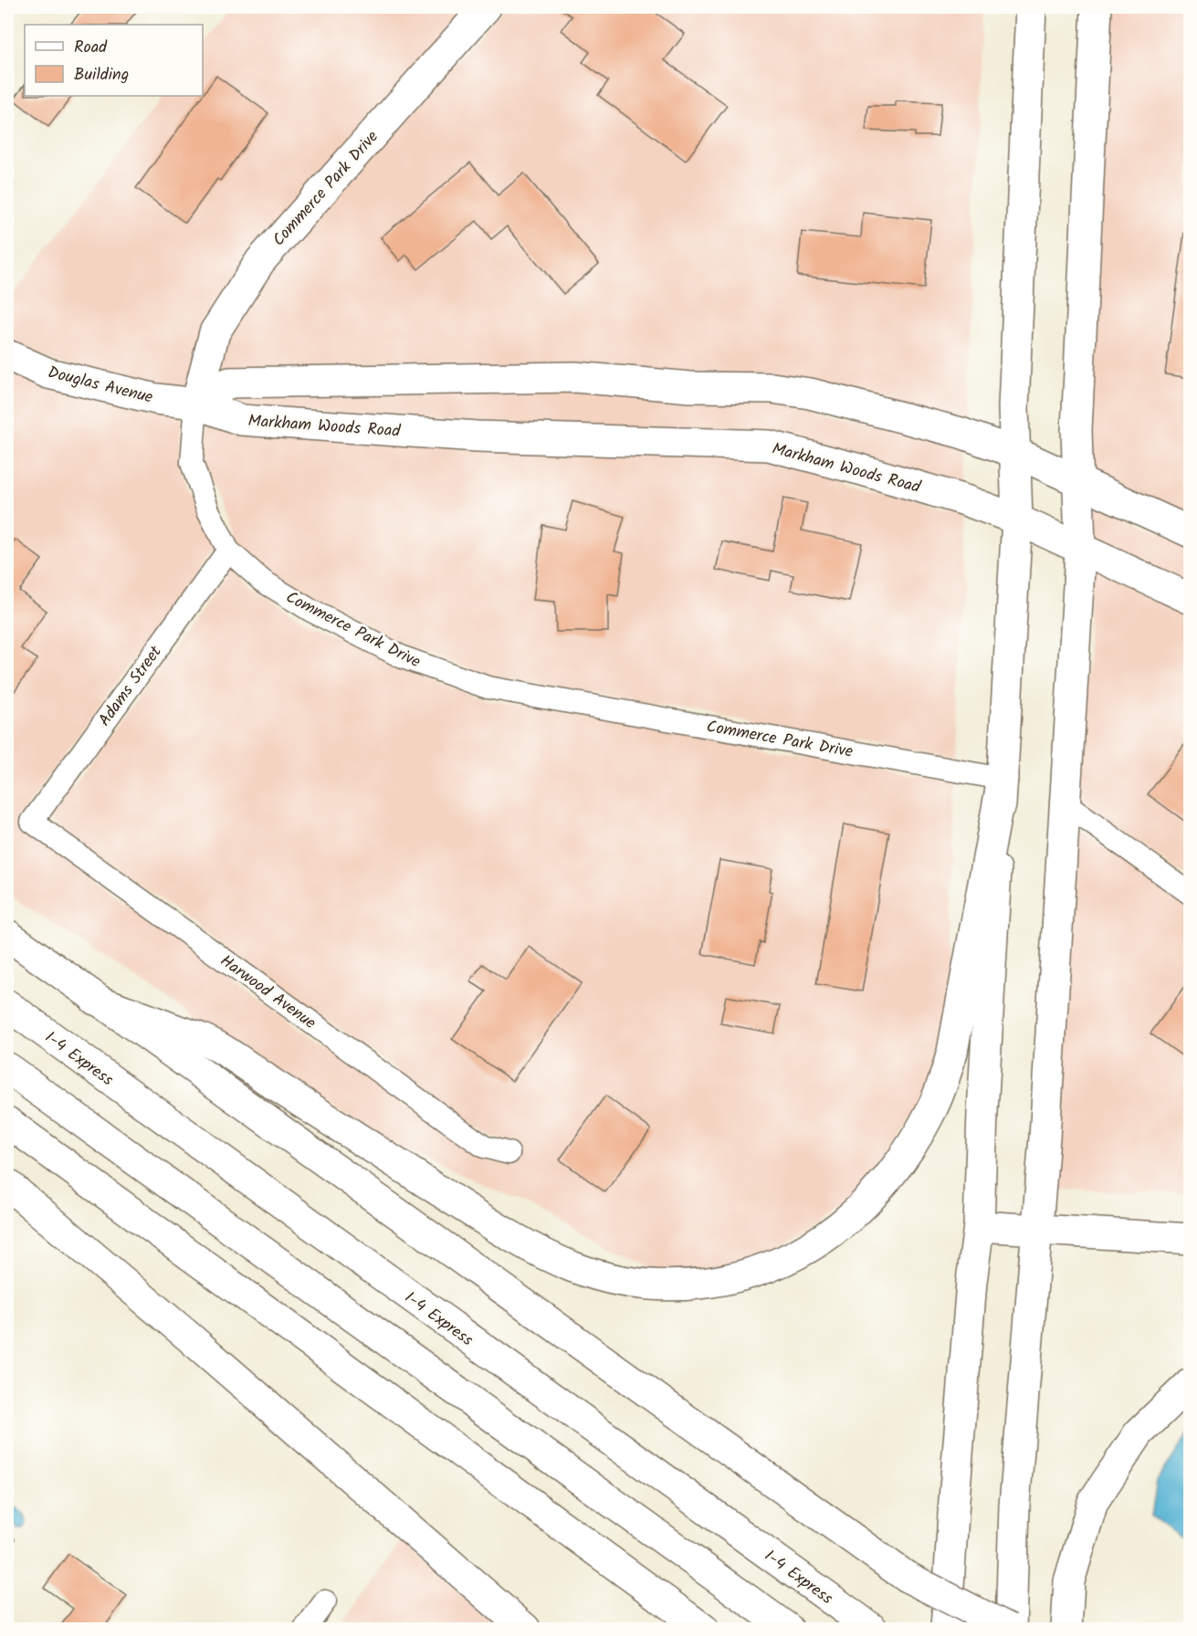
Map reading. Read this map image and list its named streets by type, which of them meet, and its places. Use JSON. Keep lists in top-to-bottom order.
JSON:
{
  "streets": {
    "main road": [
      "Commerce Park Drive",
      "Douglas Avenue",
      "Markham Woods Road",
      "I-4 Express"
    ],
    "street": ["Adams Street", "Harwood Avenue"]
  },
  "crossings": [
    ["Commerce Park Drive", "Douglas Avenue"],
    ["Commerce Park Drive", "Markham Woods Road"],
    ["Commerce Park Drive", "Adams Street"],
    ["Douglas Avenue", "Markham Woods Road"],
    ["Adams Street", "Harwood Avenue"]
  ],
  "legend": ["Road", "Building"]
}
